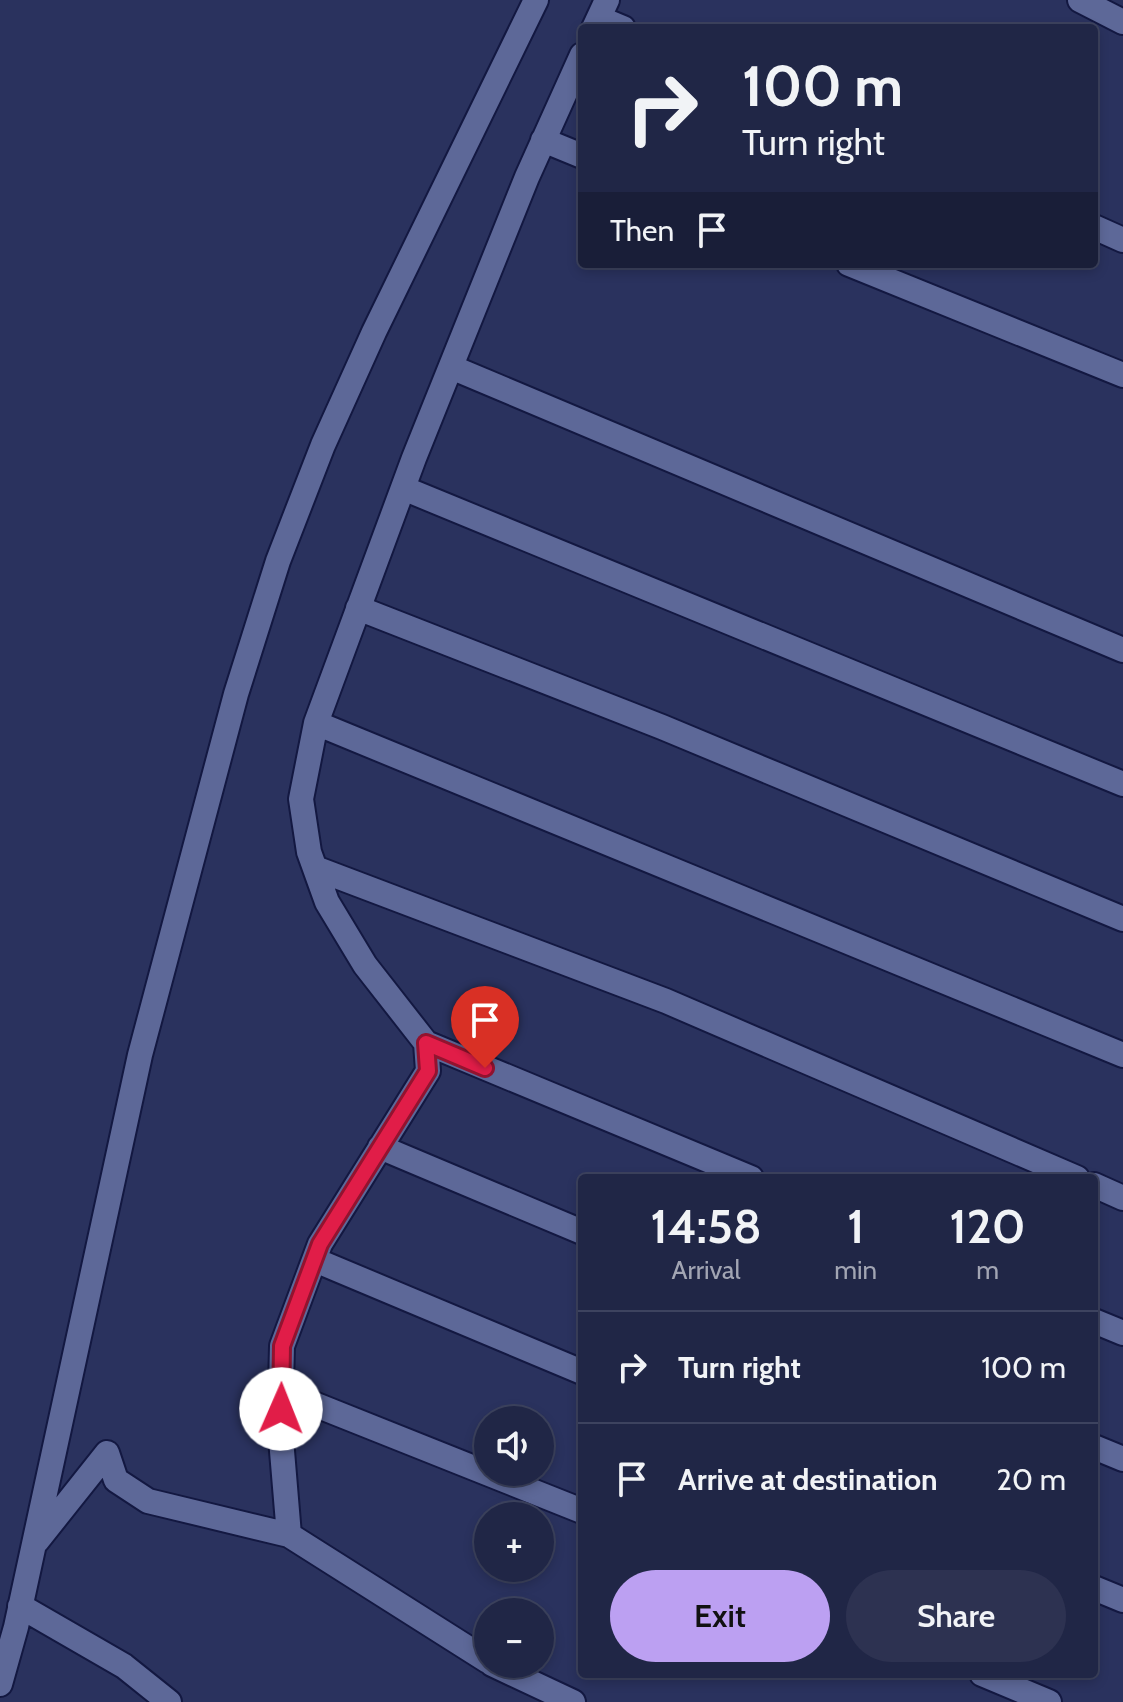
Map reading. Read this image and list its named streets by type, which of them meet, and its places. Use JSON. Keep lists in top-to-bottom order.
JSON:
{
  "page": {
    "turn": ["100 m", "Turn right"],
    "then": "Then",
    "eta": [
      "14:58",
      "Arrival",
      "1",
      "min",
      "120",
      "m"
    ],
    "list": [
      {
        "name": "Turn right",
        "value": "100 m"
      },
      {
        "name": "Arrive at destination",
        "value": "20 m"
      }
    ],
    "map_buttons": ["+", "−"],
    "buttons": ["Exit", "Share"]
  }
}
